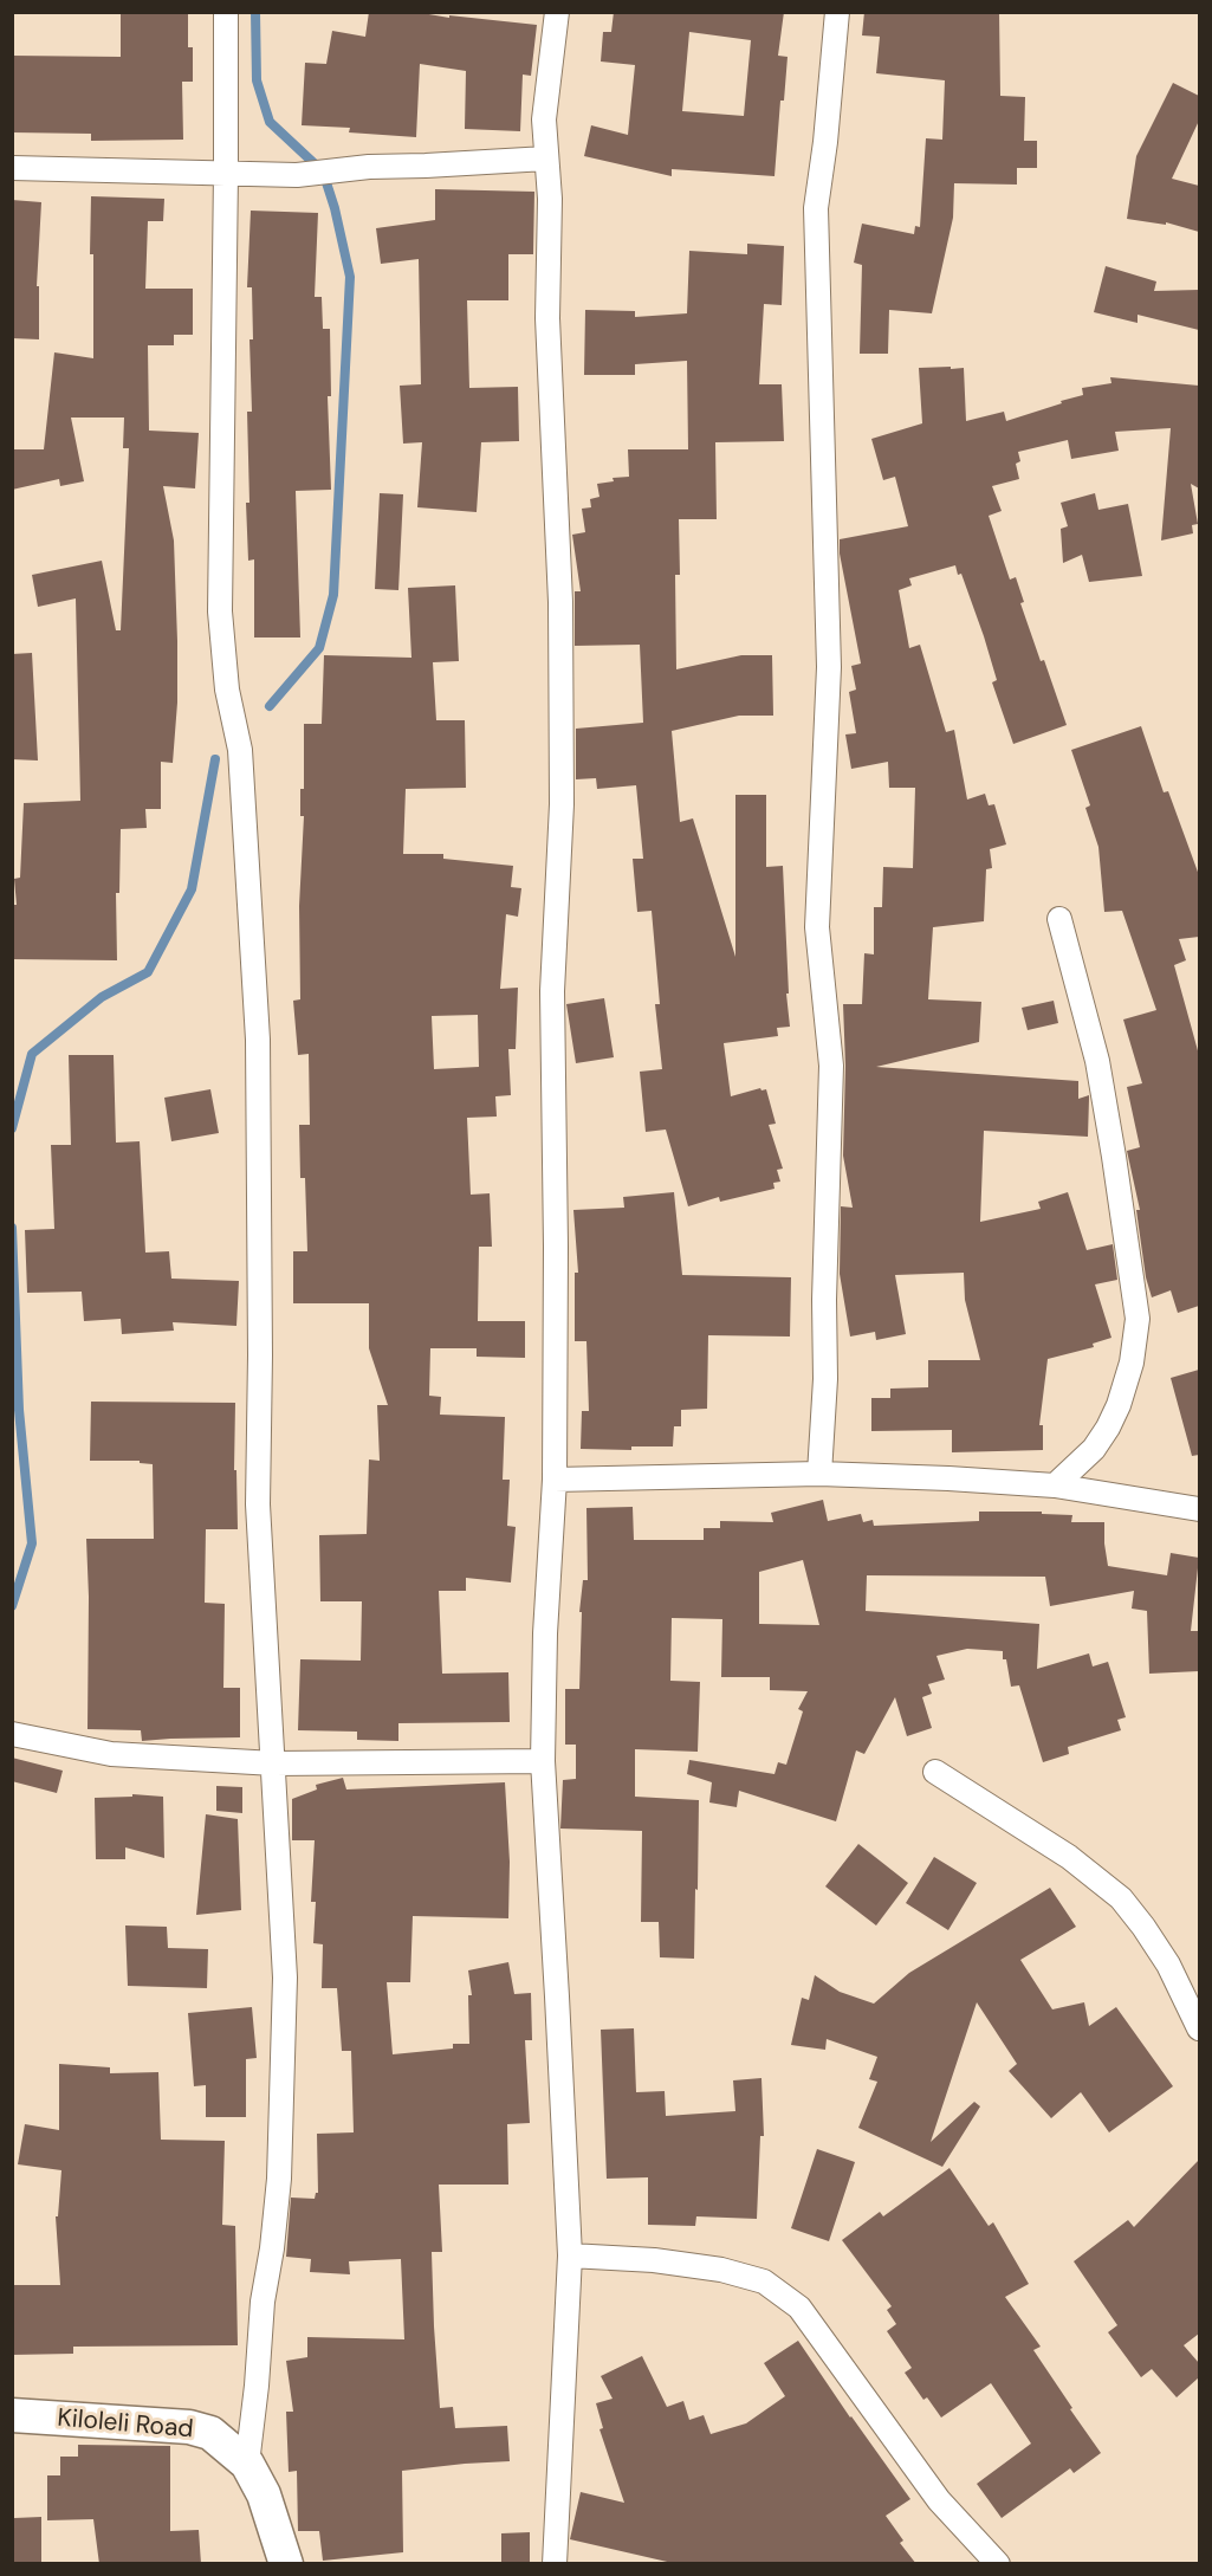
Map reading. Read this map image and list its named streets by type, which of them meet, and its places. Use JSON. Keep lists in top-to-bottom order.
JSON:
{
  "streets": {
    "main road": ["Kiloleli Road"]
  }
}
